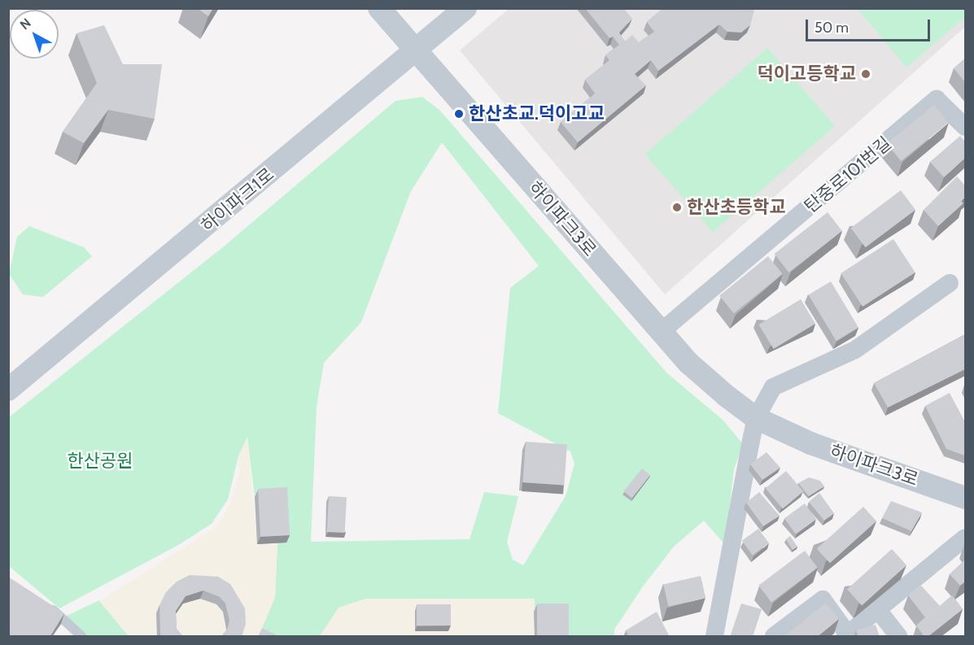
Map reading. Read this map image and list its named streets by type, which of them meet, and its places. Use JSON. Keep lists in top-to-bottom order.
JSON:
{
  "streets": {
    "street": ["탄중로101번길", "하이파크1로", "하이파크3로"]
  },
  "crossings": [
    ["탄중로101번길", "하이파크3로"],
    ["하이파크1로", "하이파크3로"]
  ],
  "parks": ["한산공원"],
  "places": ["덕이고등학교", "한산초교.덕이고교", "한산초등학교"],
  "scale_bar": "50 m",
  "north": "top left"
}
